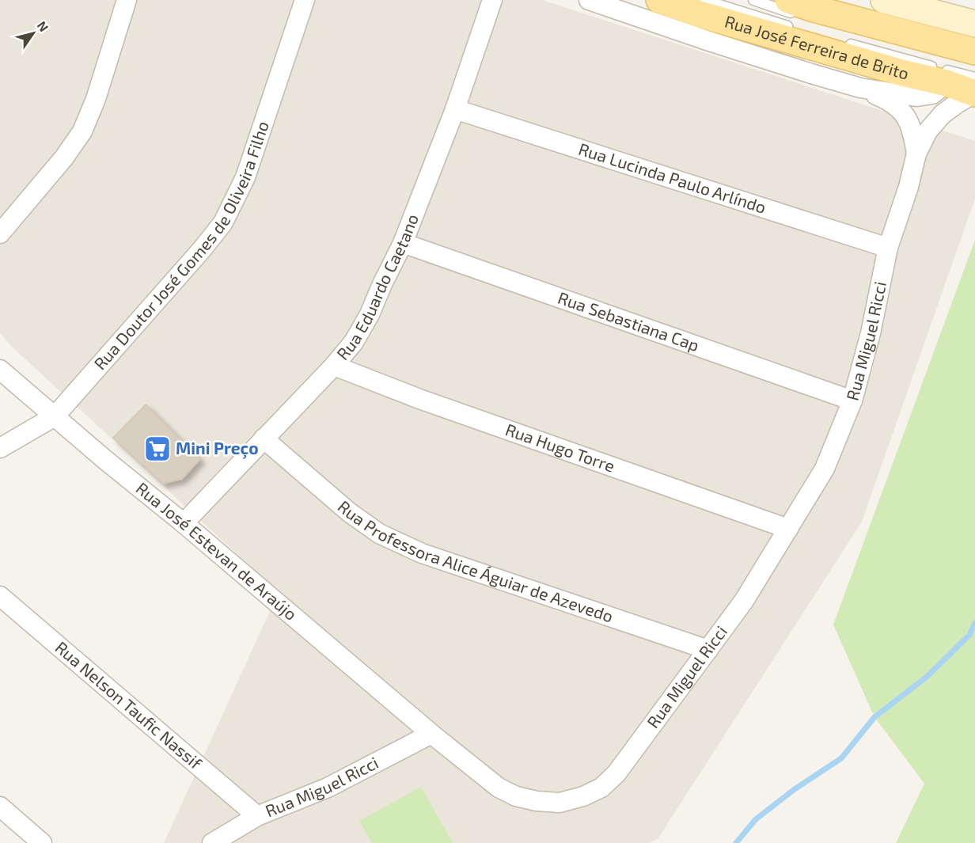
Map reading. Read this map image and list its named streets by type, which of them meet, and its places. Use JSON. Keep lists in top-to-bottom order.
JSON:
{
  "streets": {
    "main road": ["Rua José Ferreira de Brito"],
    "street": [
      "Rua Lucinda Paulo Arlíndo",
      "Rua Doutor José Gomes de Oliveira Filho",
      "Rua Eduardo Caetano",
      "Rua Sebastiana Cap",
      "Rua Miguel Ricci",
      "Rua Hugo Torre",
      "Rua José Estevan de Araújo",
      "Rua Professora Alice Águiar de Azevedo",
      "Rua Nelson Taufic Nassif"
    ]
  },
  "crossings": [
    ["Rua José Ferreira de Brito", "Rua Miguel Ricci"],
    ["Rua Lucinda Paulo Arlíndo", "Rua Eduardo Caetano"],
    ["Rua Lucinda Paulo Arlíndo", "Rua Miguel Ricci"],
    ["Rua Doutor José Gomes de Oliveira Filho", "Rua José Estevan de Araújo"],
    ["Rua Eduardo Caetano", "Rua Sebastiana Cap"],
    ["Rua Eduardo Caetano", "Rua Hugo Torre"],
    ["Rua Eduardo Caetano", "Rua José Estevan de Araújo"],
    ["Rua Eduardo Caetano", "Rua Professora Alice Águiar de Azevedo"],
    ["Rua Sebastiana Cap", "Rua Miguel Ricci"],
    ["Rua Miguel Ricci", "Rua Hugo Torre"],
    ["Rua Miguel Ricci", "Rua José Estevan de Araújo"],
    ["Rua Miguel Ricci", "Rua Professora Alice Águiar de Azevedo"],
    ["Rua Miguel Ricci", "Rua Nelson Taufic Nassif"]
  ],
  "places": {
    "supermarket": ["Mini Preço"]
  },
  "north": "top right"
}
